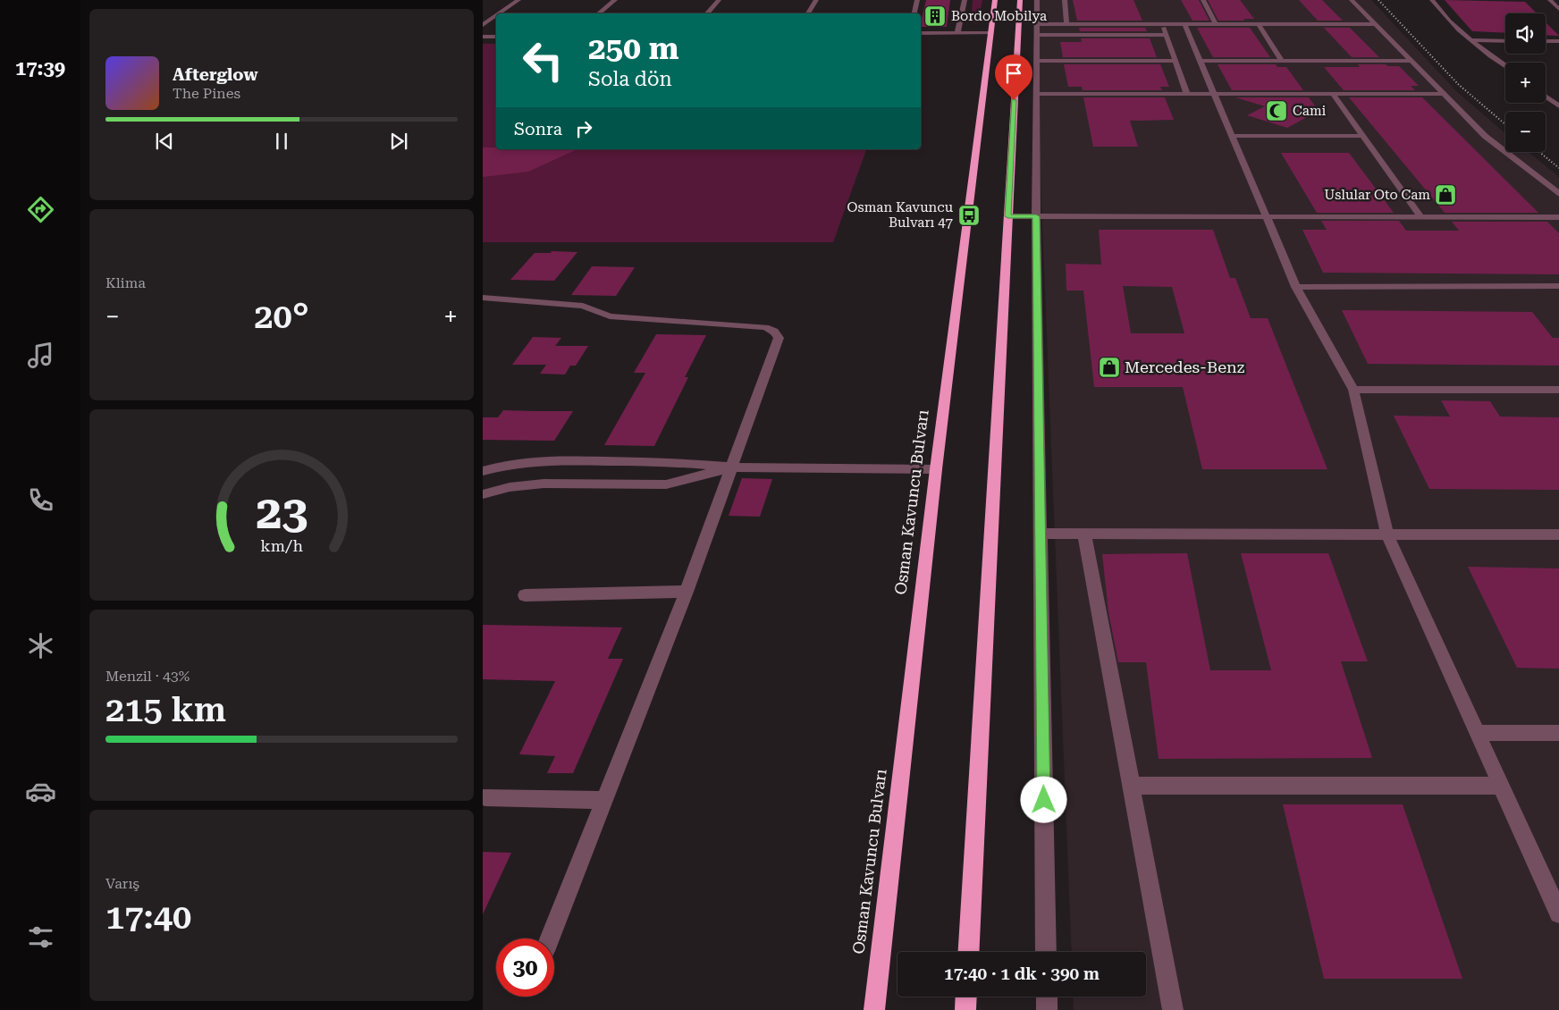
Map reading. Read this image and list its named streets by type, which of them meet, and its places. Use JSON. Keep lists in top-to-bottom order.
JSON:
{
  "streets": {
    "highway": ["Osman Kavuncu Bulvarı"]
  },
  "places": {
    "building": ["Bordo Mobilya"],
    "mosque": ["Cami"],
    "shop": ["Uslular Oto Cam", "Mercedes-Benz"],
    "bus stop": ["Osman Kavuncu Bulvarı 47"]
  },
  "page": {
    "tabs": "17:39",
    "map_buttons": ["+", "−"],
    "turn": ["250 m", "Sola dön"],
    "song": ["Afterglow", "The Pines"],
    "then": "Sonra",
    "tile": [
      "Klima",
      ["Menzil · 43%", "215 km"],
      ["Varış", "17:40"]
    ],
    "heat": ["−", "20°", "+"],
    "limit": "30",
    "trip": "17:40 · 1 dk · 390 m",
    "gauge": ["23", "km/h"]
  }
}
